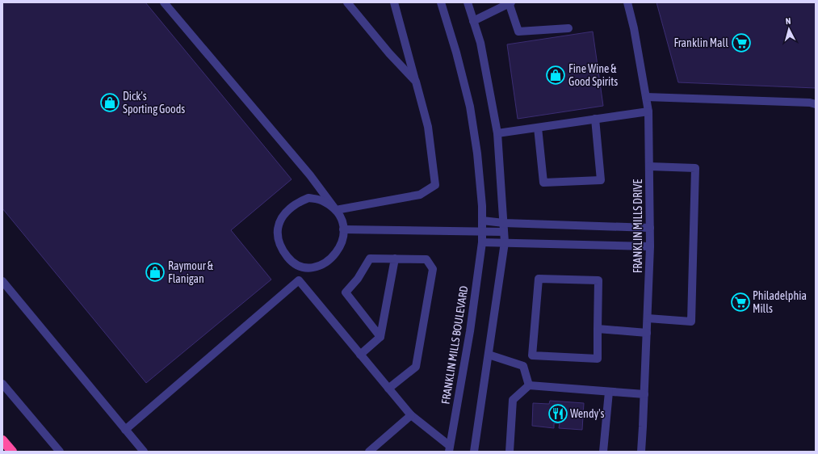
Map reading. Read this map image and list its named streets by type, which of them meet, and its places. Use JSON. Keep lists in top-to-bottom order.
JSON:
{
  "streets": {
    "street": ["FRANKLIN MILLS DRIVE", "FRANKLIN MILLS BOULEVARD"]
  },
  "places": {
    "supermarket": ["Franklin Mall", "Philadelphia Mills"],
    "shop": ["Fine Wine & Good Spirits", "Dick's Sporting Goods", "Raymour & Flanigan"],
    "restaurant": ["Wendy's"]
  },
  "north": "top"
}
